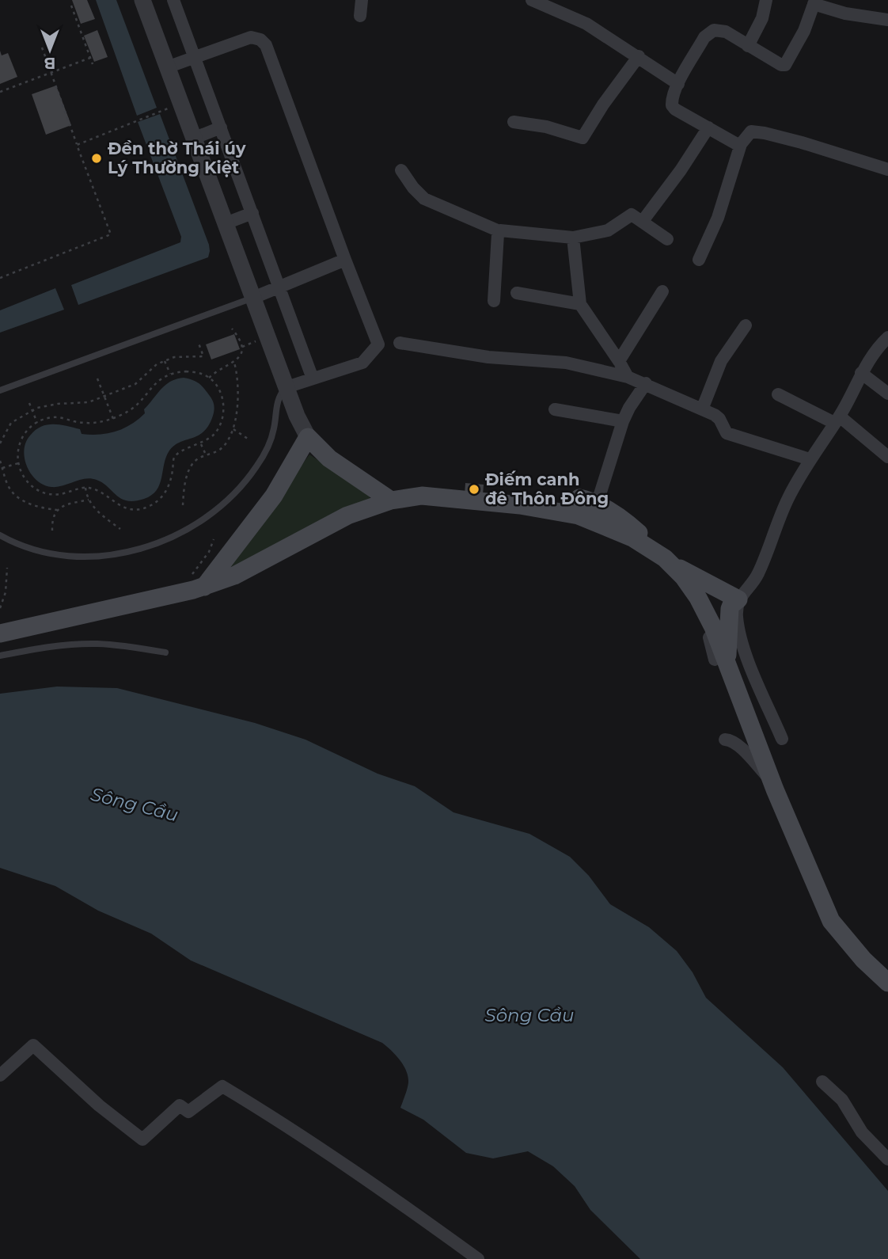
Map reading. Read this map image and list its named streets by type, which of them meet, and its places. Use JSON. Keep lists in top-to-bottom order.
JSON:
{
  "water": ["Sông Cầu"],
  "places": ["Đền thờ Thái úy Lý Thường Kiệt", "Điếm canh đê Thôn Đông"],
  "north": "bottom"
}
